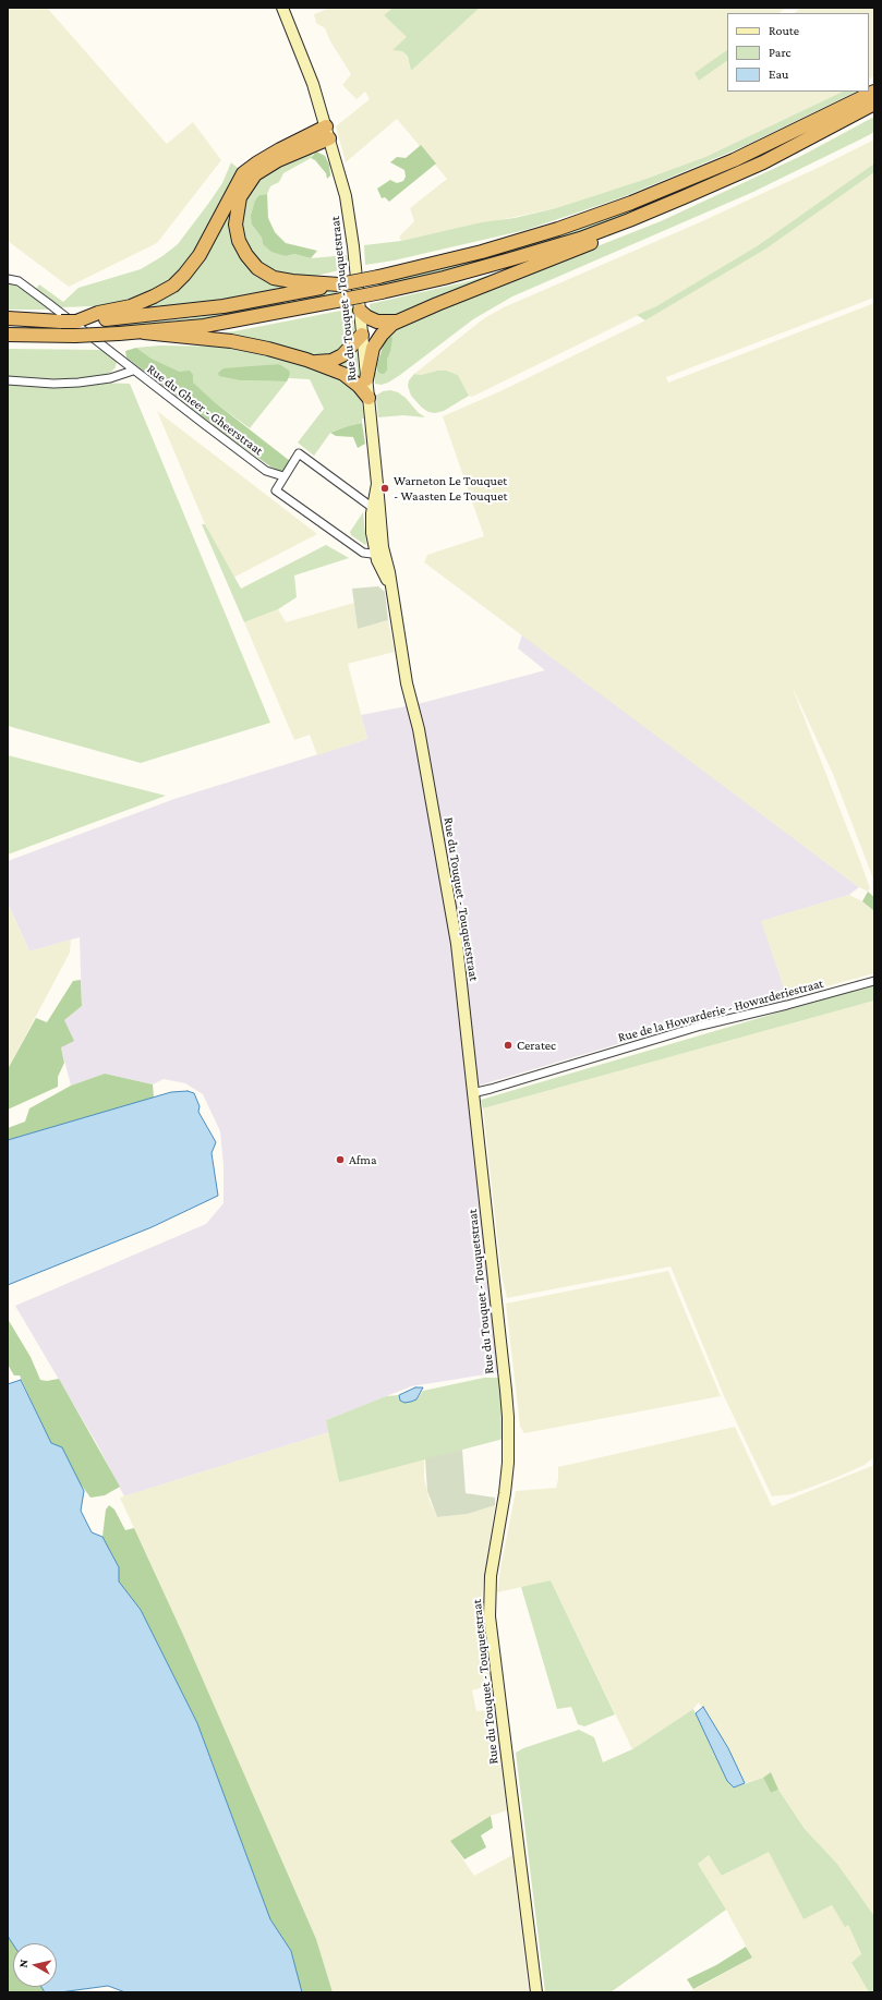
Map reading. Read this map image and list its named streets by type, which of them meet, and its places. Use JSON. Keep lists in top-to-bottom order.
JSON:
{
  "streets": {
    "main road": ["Rue du Touquet - Touquetstraat"],
    "street": ["Rue du Gheer - Gheerstraat", "Rue de la Howarderie - Howarderiestraat"]
  },
  "crossings": [
    ["Rue du Touquet - Touquetstraat", "Rue de la Howarderie - Howarderiestraat"]
  ],
  "places": ["Warneton Le Touquet - Waasten Le Touquet", "Ceratec", "Afma"],
  "legend": ["Route", "Parc", "Eau"],
  "north": "left"
}
